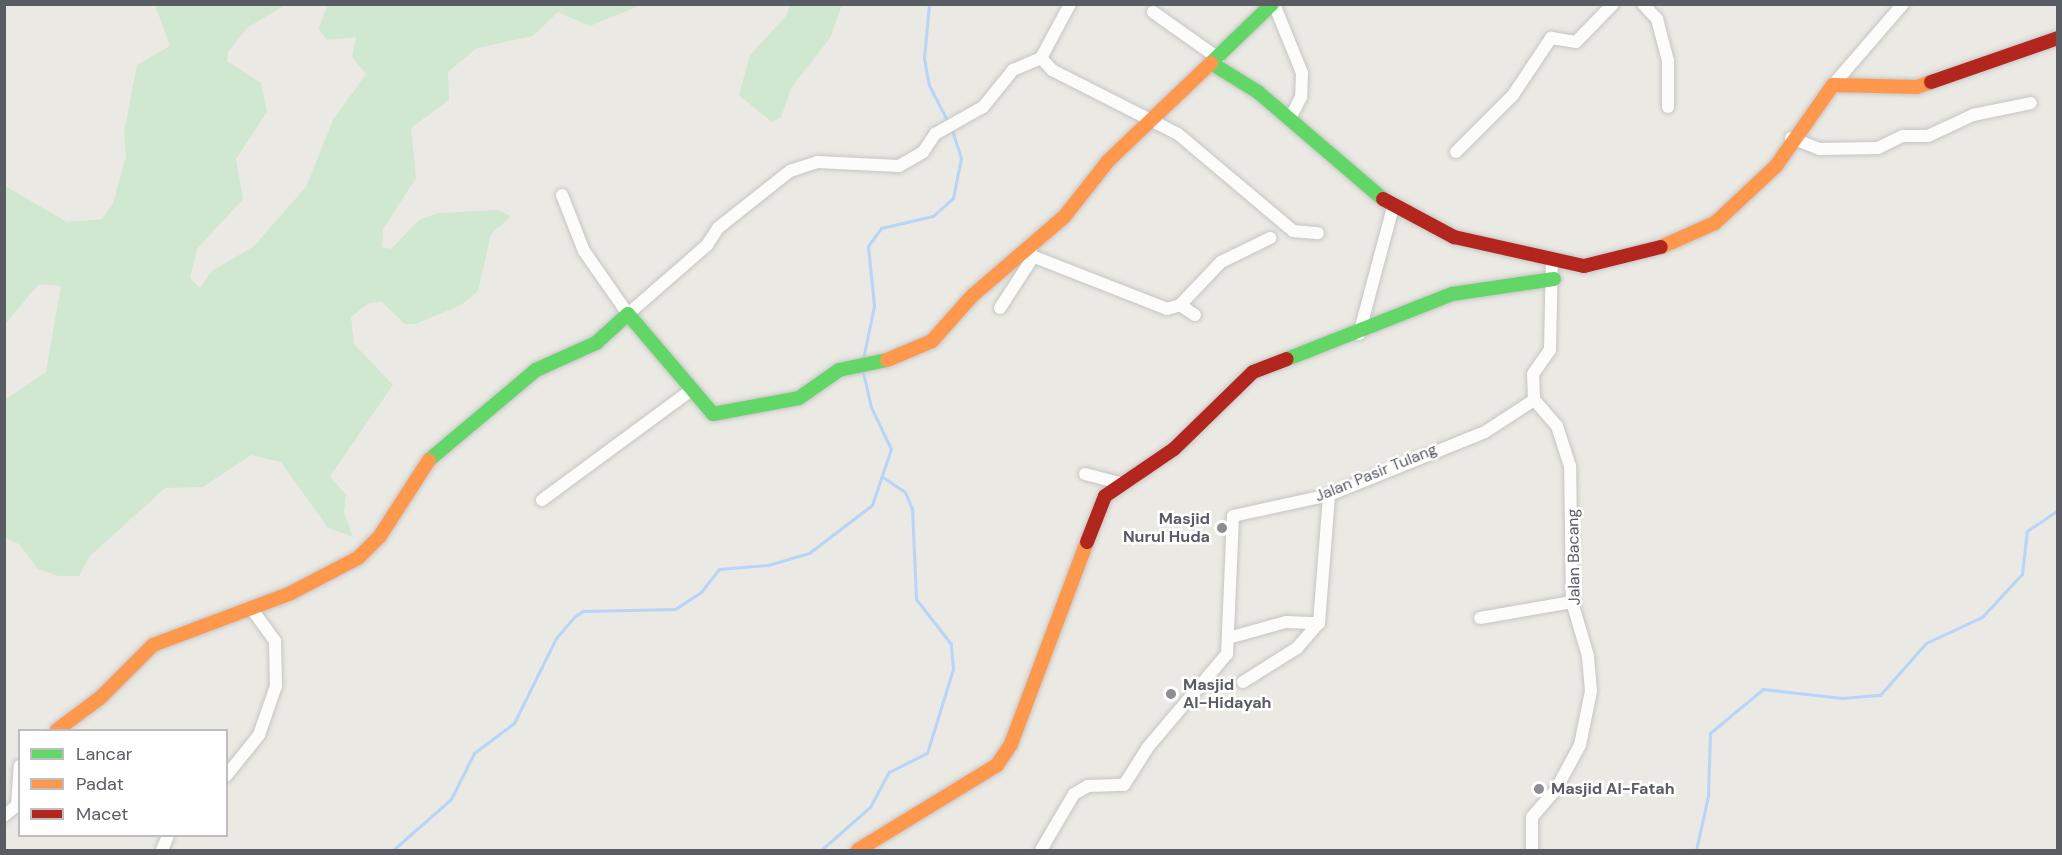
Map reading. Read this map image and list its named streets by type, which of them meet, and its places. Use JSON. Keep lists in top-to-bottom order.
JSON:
{
  "streets": {
    "street": ["Jalan Pasir Tulang", "Jalan Bacang"]
  },
  "crossings": [
    ["Jalan Pasir Tulang", "Jalan Bacang"]
  ],
  "places": ["Masjid Nurul Huda", "Masjid Al-Hidayah", "Masjid Al-Fatah"],
  "legend": ["Lancar", "Padat", "Macet"]
}
